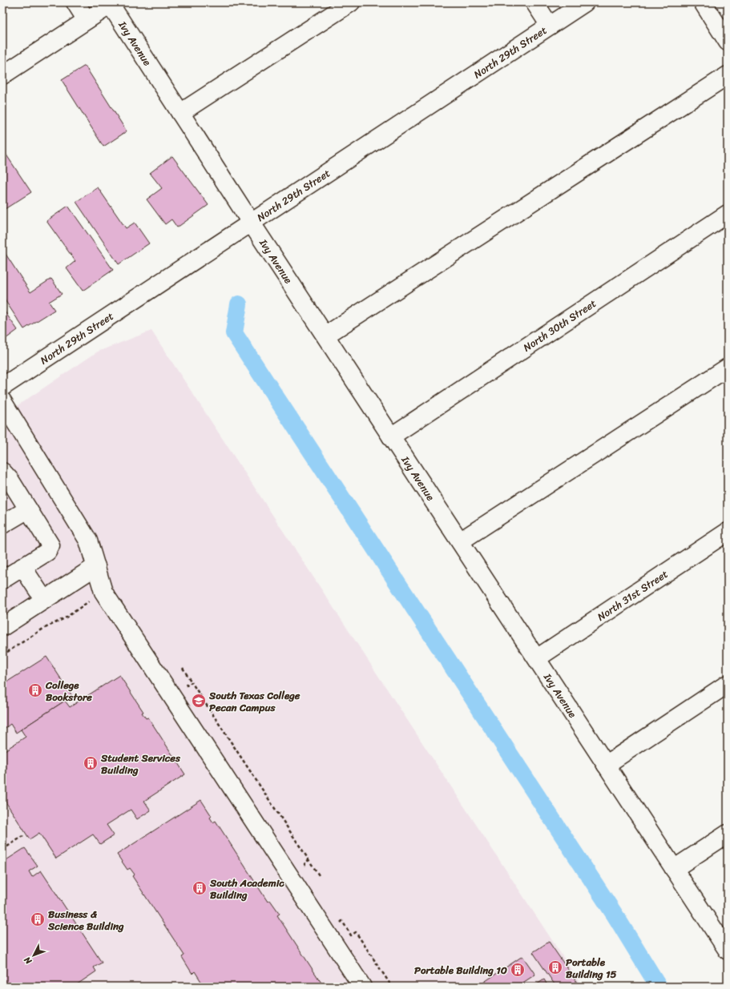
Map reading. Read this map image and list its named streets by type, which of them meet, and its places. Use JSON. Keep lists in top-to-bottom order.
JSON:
{
  "streets": {
    "street": [
      "Ivy Avenue",
      "North 29th Street",
      "North 30th Street",
      "North 31st Street"
    ]
  },
  "crossings": [
    ["Ivy Avenue", "North 29th Street"],
    ["Ivy Avenue", "North 30th Street"],
    ["Ivy Avenue", "North 31st Street"]
  ],
  "places": {
    "building": [
      "College Bookstore",
      "Student Services Building",
      "South Academic Building",
      "Business & Science Building",
      "Portable Building 15",
      "Portable Building 10"
    ],
    "school or university": ["South Texas College Pecan Campus"]
  },
  "north": "bottom left"
}
